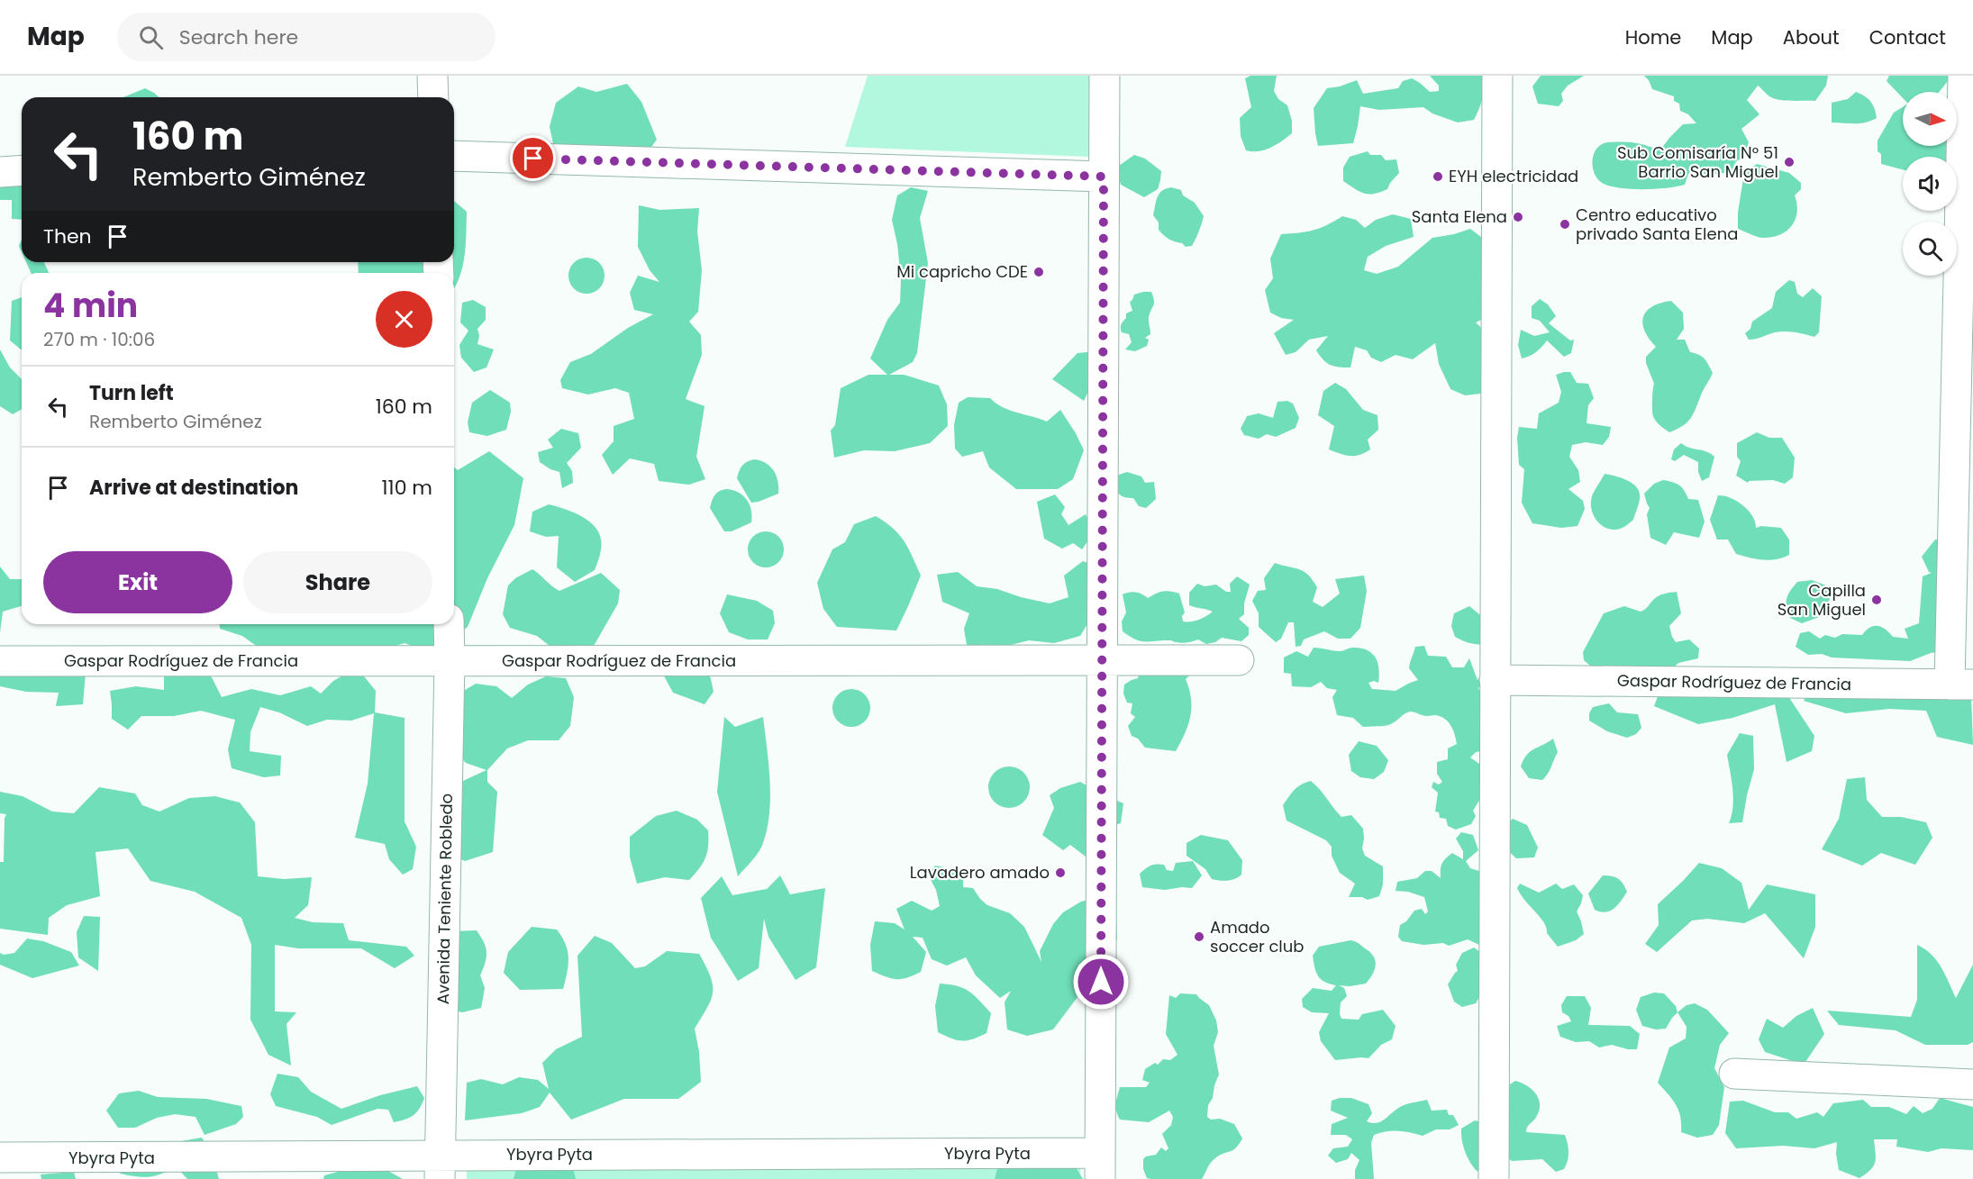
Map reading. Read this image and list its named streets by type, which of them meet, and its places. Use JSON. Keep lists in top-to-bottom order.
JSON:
{
  "streets": {
    "street": ["Gaspar Rodríguez de Francia", "Avenida Teniente Robledo", "Ybyra Pyta"]
  },
  "crossings": [
    ["Gaspar Rodríguez de Francia", "Avenida Teniente Robledo"],
    ["Avenida Teniente Robledo", "Ybyra Pyta"]
  ],
  "places": [
    "Sub Comisaría N° 51 Barrio San Miguel",
    "EYH electricidad",
    "Santa Elena",
    "Centro educativo privado Santa Elena",
    "Mi capricho CDE",
    "Capilla San Miguel",
    "Lavadero amado",
    "Amado soccer club"
  ],
  "north": "right",
  "page": {
    "header": "Map",
    "search": "Search here",
    "nav": [
      "Home",
      "Map",
      "About",
      "Contact"
    ],
    "turn": ["160 m", "Remberto Giménez"],
    "then": "Then",
    "heading": ["4 min", "270 m · 10:06"],
    "list": [
      {
        "name": "Turn left",
        "note": "Remberto Giménez",
        "value": "160 m"
      },
      {
        "name": "Arrive at destination",
        "value": "110 m"
      }
    ],
    "buttons": ["Exit", "Share"]
  }
}
